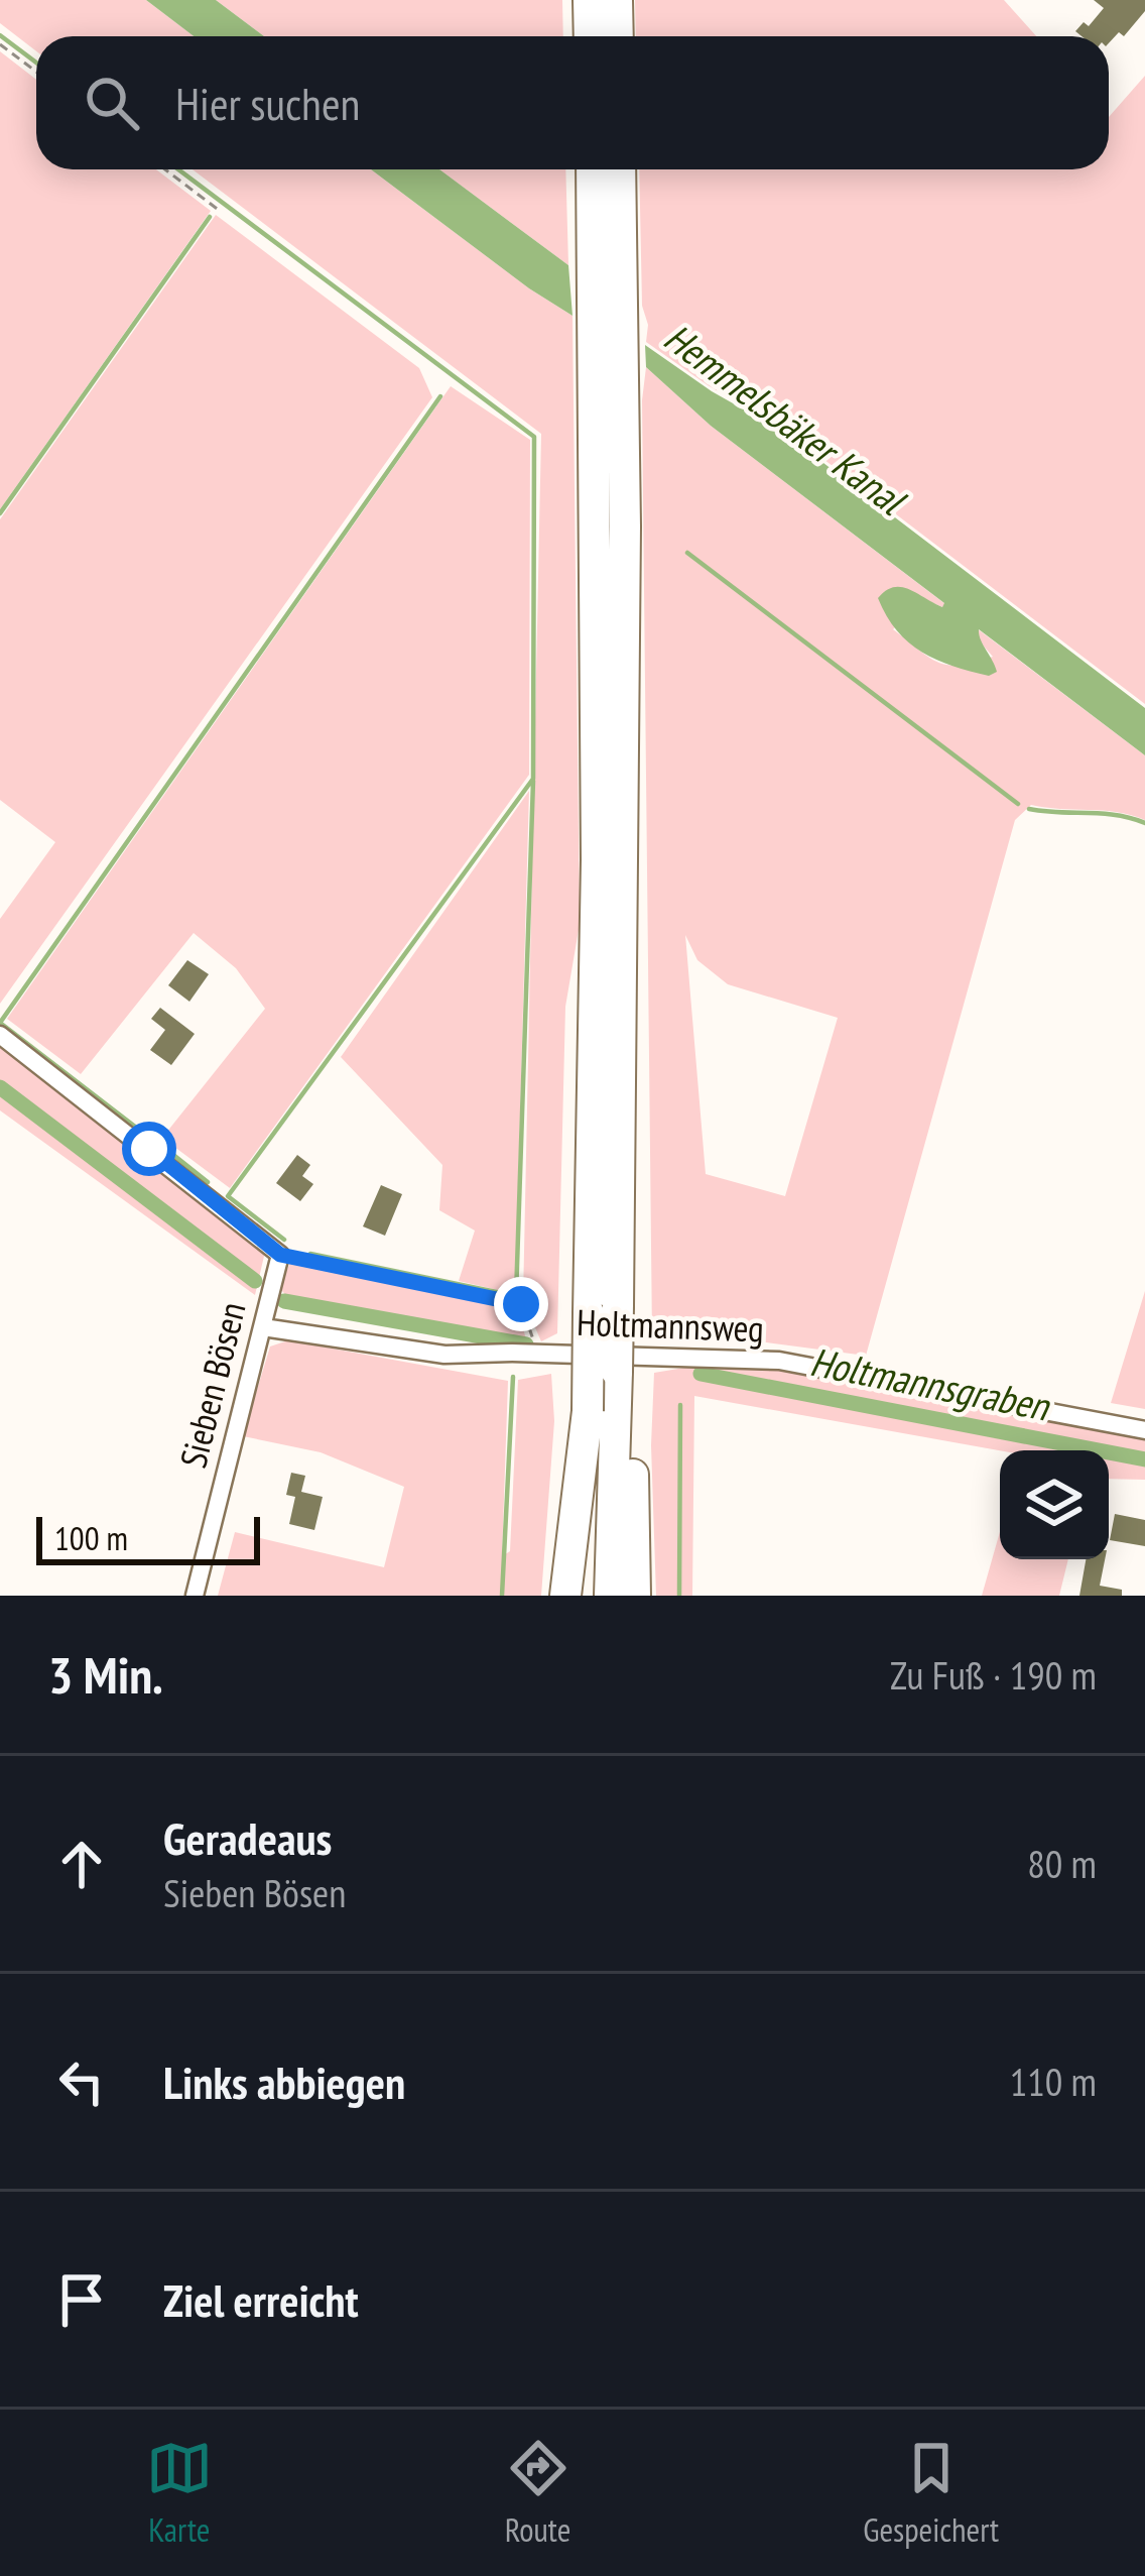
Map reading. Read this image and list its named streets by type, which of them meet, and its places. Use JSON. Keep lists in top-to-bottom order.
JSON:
{
  "streets": {
    "street": ["Holtmannsweg", "Sieben Bösen"]
  },
  "crossings": [
    ["Holtmannsweg", "Sieben Bösen"]
  ],
  "water": ["Hemmelsbäker Kanal", "Holtmannsgraben"],
  "scale_bar": "100 m",
  "page": {
    "search": "Hier suchen",
    "scale": "100 m",
    "heading": ["3 Min.", "Zu Fuß · 190 m"],
    "list": [
      ["Geradeaus", "Sieben Bösen", "80 m"],
      ["Links abbiegen", "110 m"],
      "Ziel erreicht"
    ],
    "nav": ["Karte", "Route", "Gespeichert"]
  }
}
